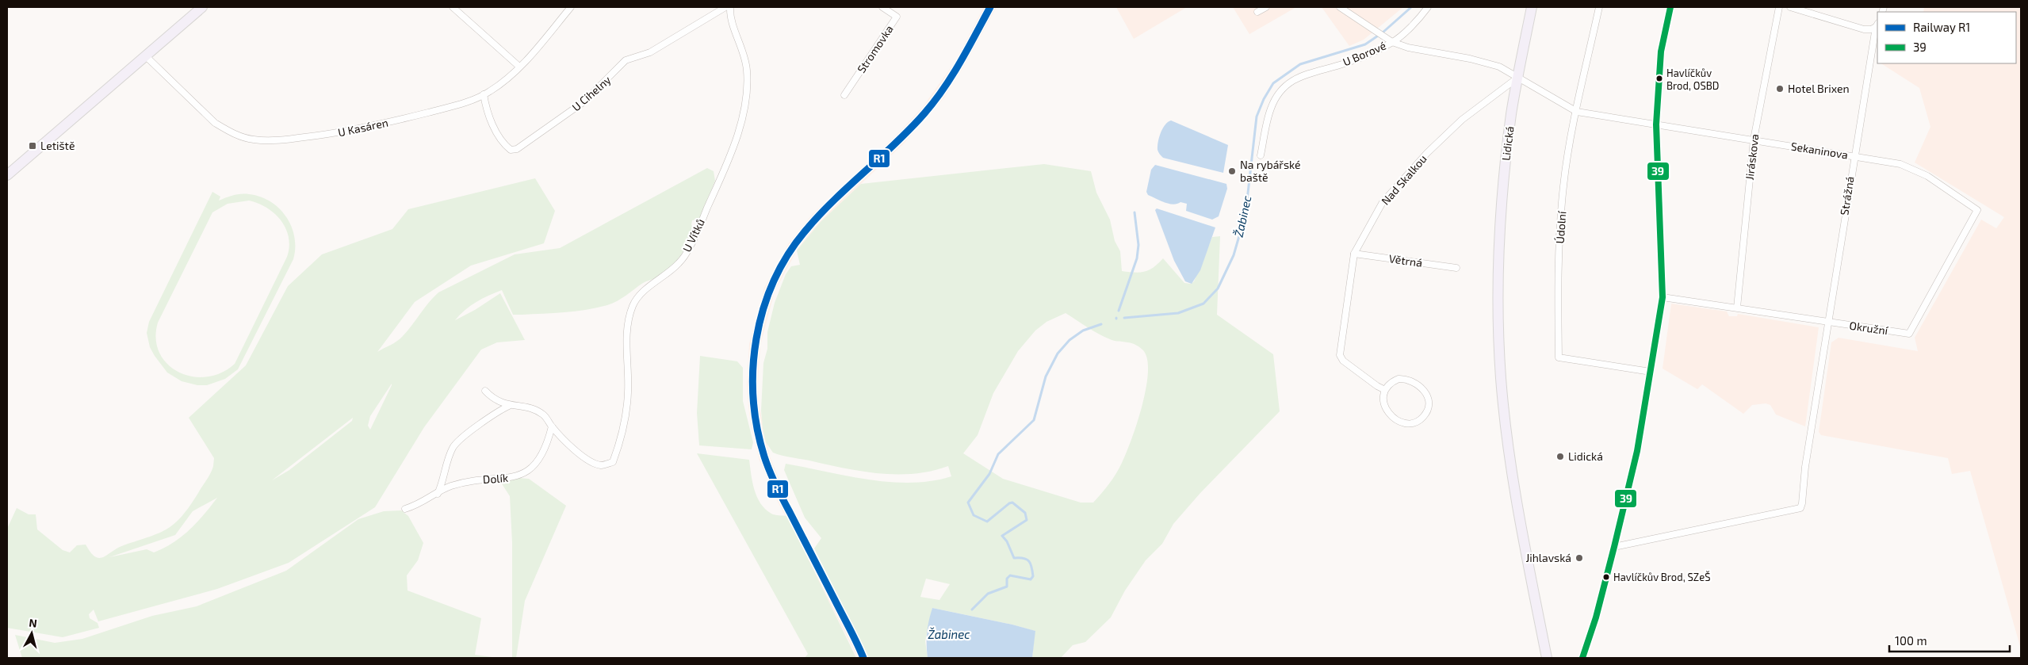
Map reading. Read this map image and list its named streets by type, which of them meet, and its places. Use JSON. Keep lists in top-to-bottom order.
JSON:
{
  "streets": {
    "main road": ["Lidická"],
    "street": [
      "Stromovka",
      "U Borové",
      "U Cihelny",
      "U Kasáren",
      "Sekaninova",
      "Jiráskova",
      "Nad Skalkou",
      "Strážná",
      "Údolní",
      "U Vítků",
      "Větrná",
      "Okružní",
      "Dolík"
    ]
  },
  "crossings": [
    ["U Borové", "Lidická"],
    ["U Borové", "Sekaninova"],
    ["U Borové", "Nad Skalkou"],
    ["U Cihelny", "U Kasáren"],
    ["Lidická", "Sekaninova"],
    ["Lidická", "Nad Skalkou"],
    ["Sekaninova", "Jiráskova"],
    ["Sekaninova", "Nad Skalkou"],
    ["Sekaninova", "Strážná"],
    ["Sekaninova", "Údolní"],
    ["Sekaninova", "Okružní"],
    ["Nad Skalkou", "Větrná"],
    ["Strážná", "Okružní"],
    ["U Vítků", "Dolík"]
  ],
  "water": ["Žabinec"],
  "places": {
    "other": [
      "Havlíčkův Brod, OSBD",
      "Hotel Brixen",
      "Na rybářské baště",
      "Lidická",
      "Jihlavská",
      "Havlíčkův Brod, SZeŠ"
    ],
    "transit": ["Letiště"]
  },
  "lines": ["rail line R1", "transit line 39"],
  "legend": ["Railway R1", "39"],
  "scale_bar": "100 m",
  "north": "top"
}
